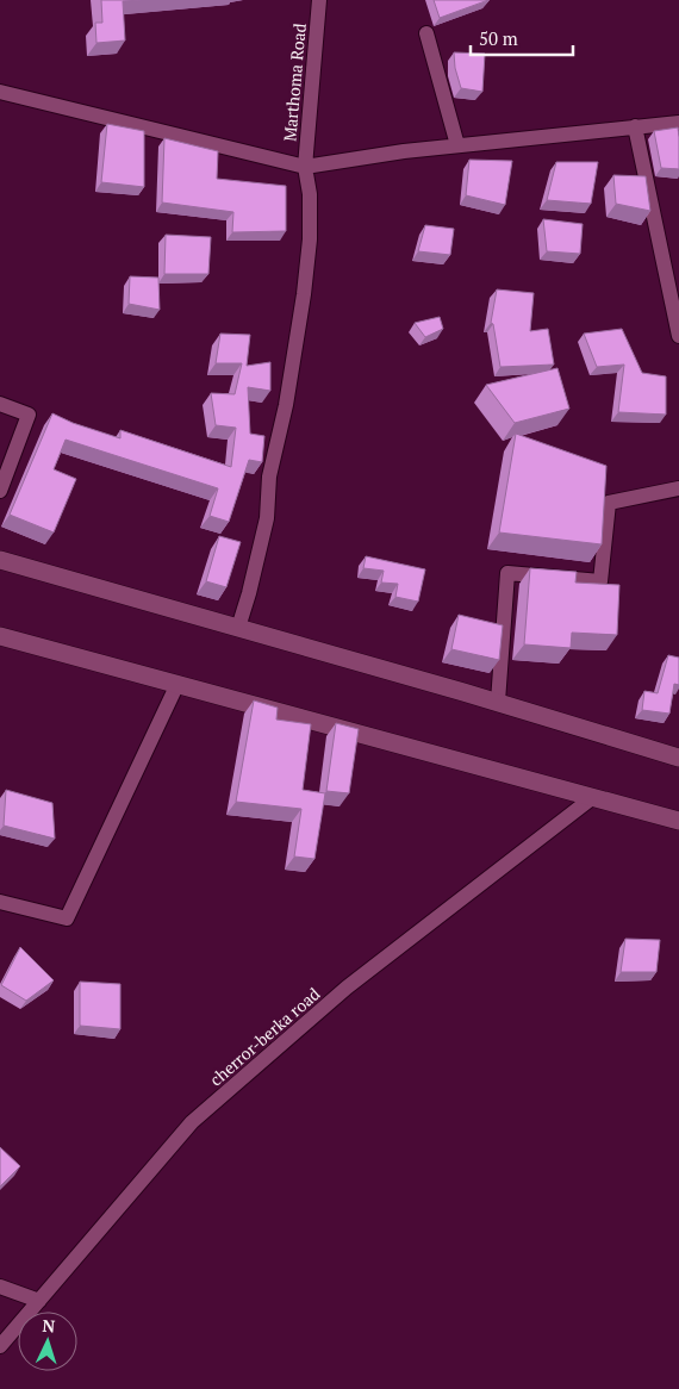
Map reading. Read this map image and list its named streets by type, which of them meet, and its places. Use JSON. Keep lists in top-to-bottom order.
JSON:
{
  "streets": {
    "street": ["Marthoma Road", "cherror-berka road"]
  },
  "scale_bar": "50 m",
  "north": "top"
}
